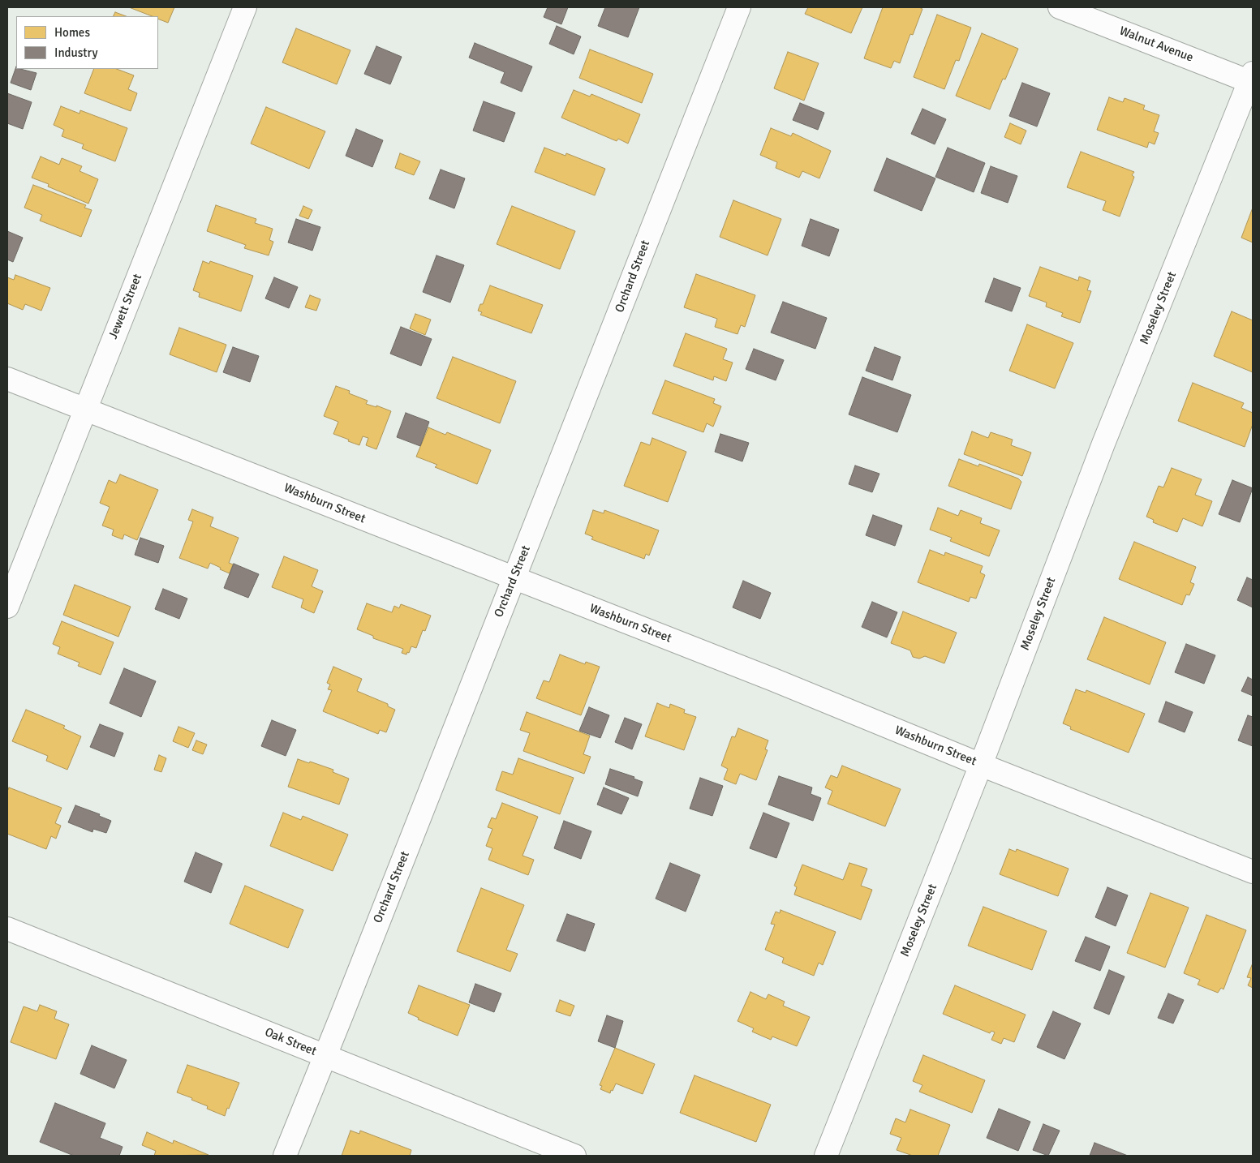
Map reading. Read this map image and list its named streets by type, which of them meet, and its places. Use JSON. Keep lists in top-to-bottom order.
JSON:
{
  "streets": {
    "street": [
      "Walnut Avenue",
      "Orchard Street",
      "Jewett Street",
      "Moseley Street",
      "Washburn Street",
      "Oak Street"
    ]
  },
  "crossings": [
    ["Walnut Avenue", "Moseley Street"],
    ["Orchard Street", "Washburn Street"],
    ["Orchard Street", "Oak Street"],
    ["Jewett Street", "Washburn Street"],
    ["Moseley Street", "Washburn Street"]
  ],
  "legend": ["Homes", "Industry"]
}
